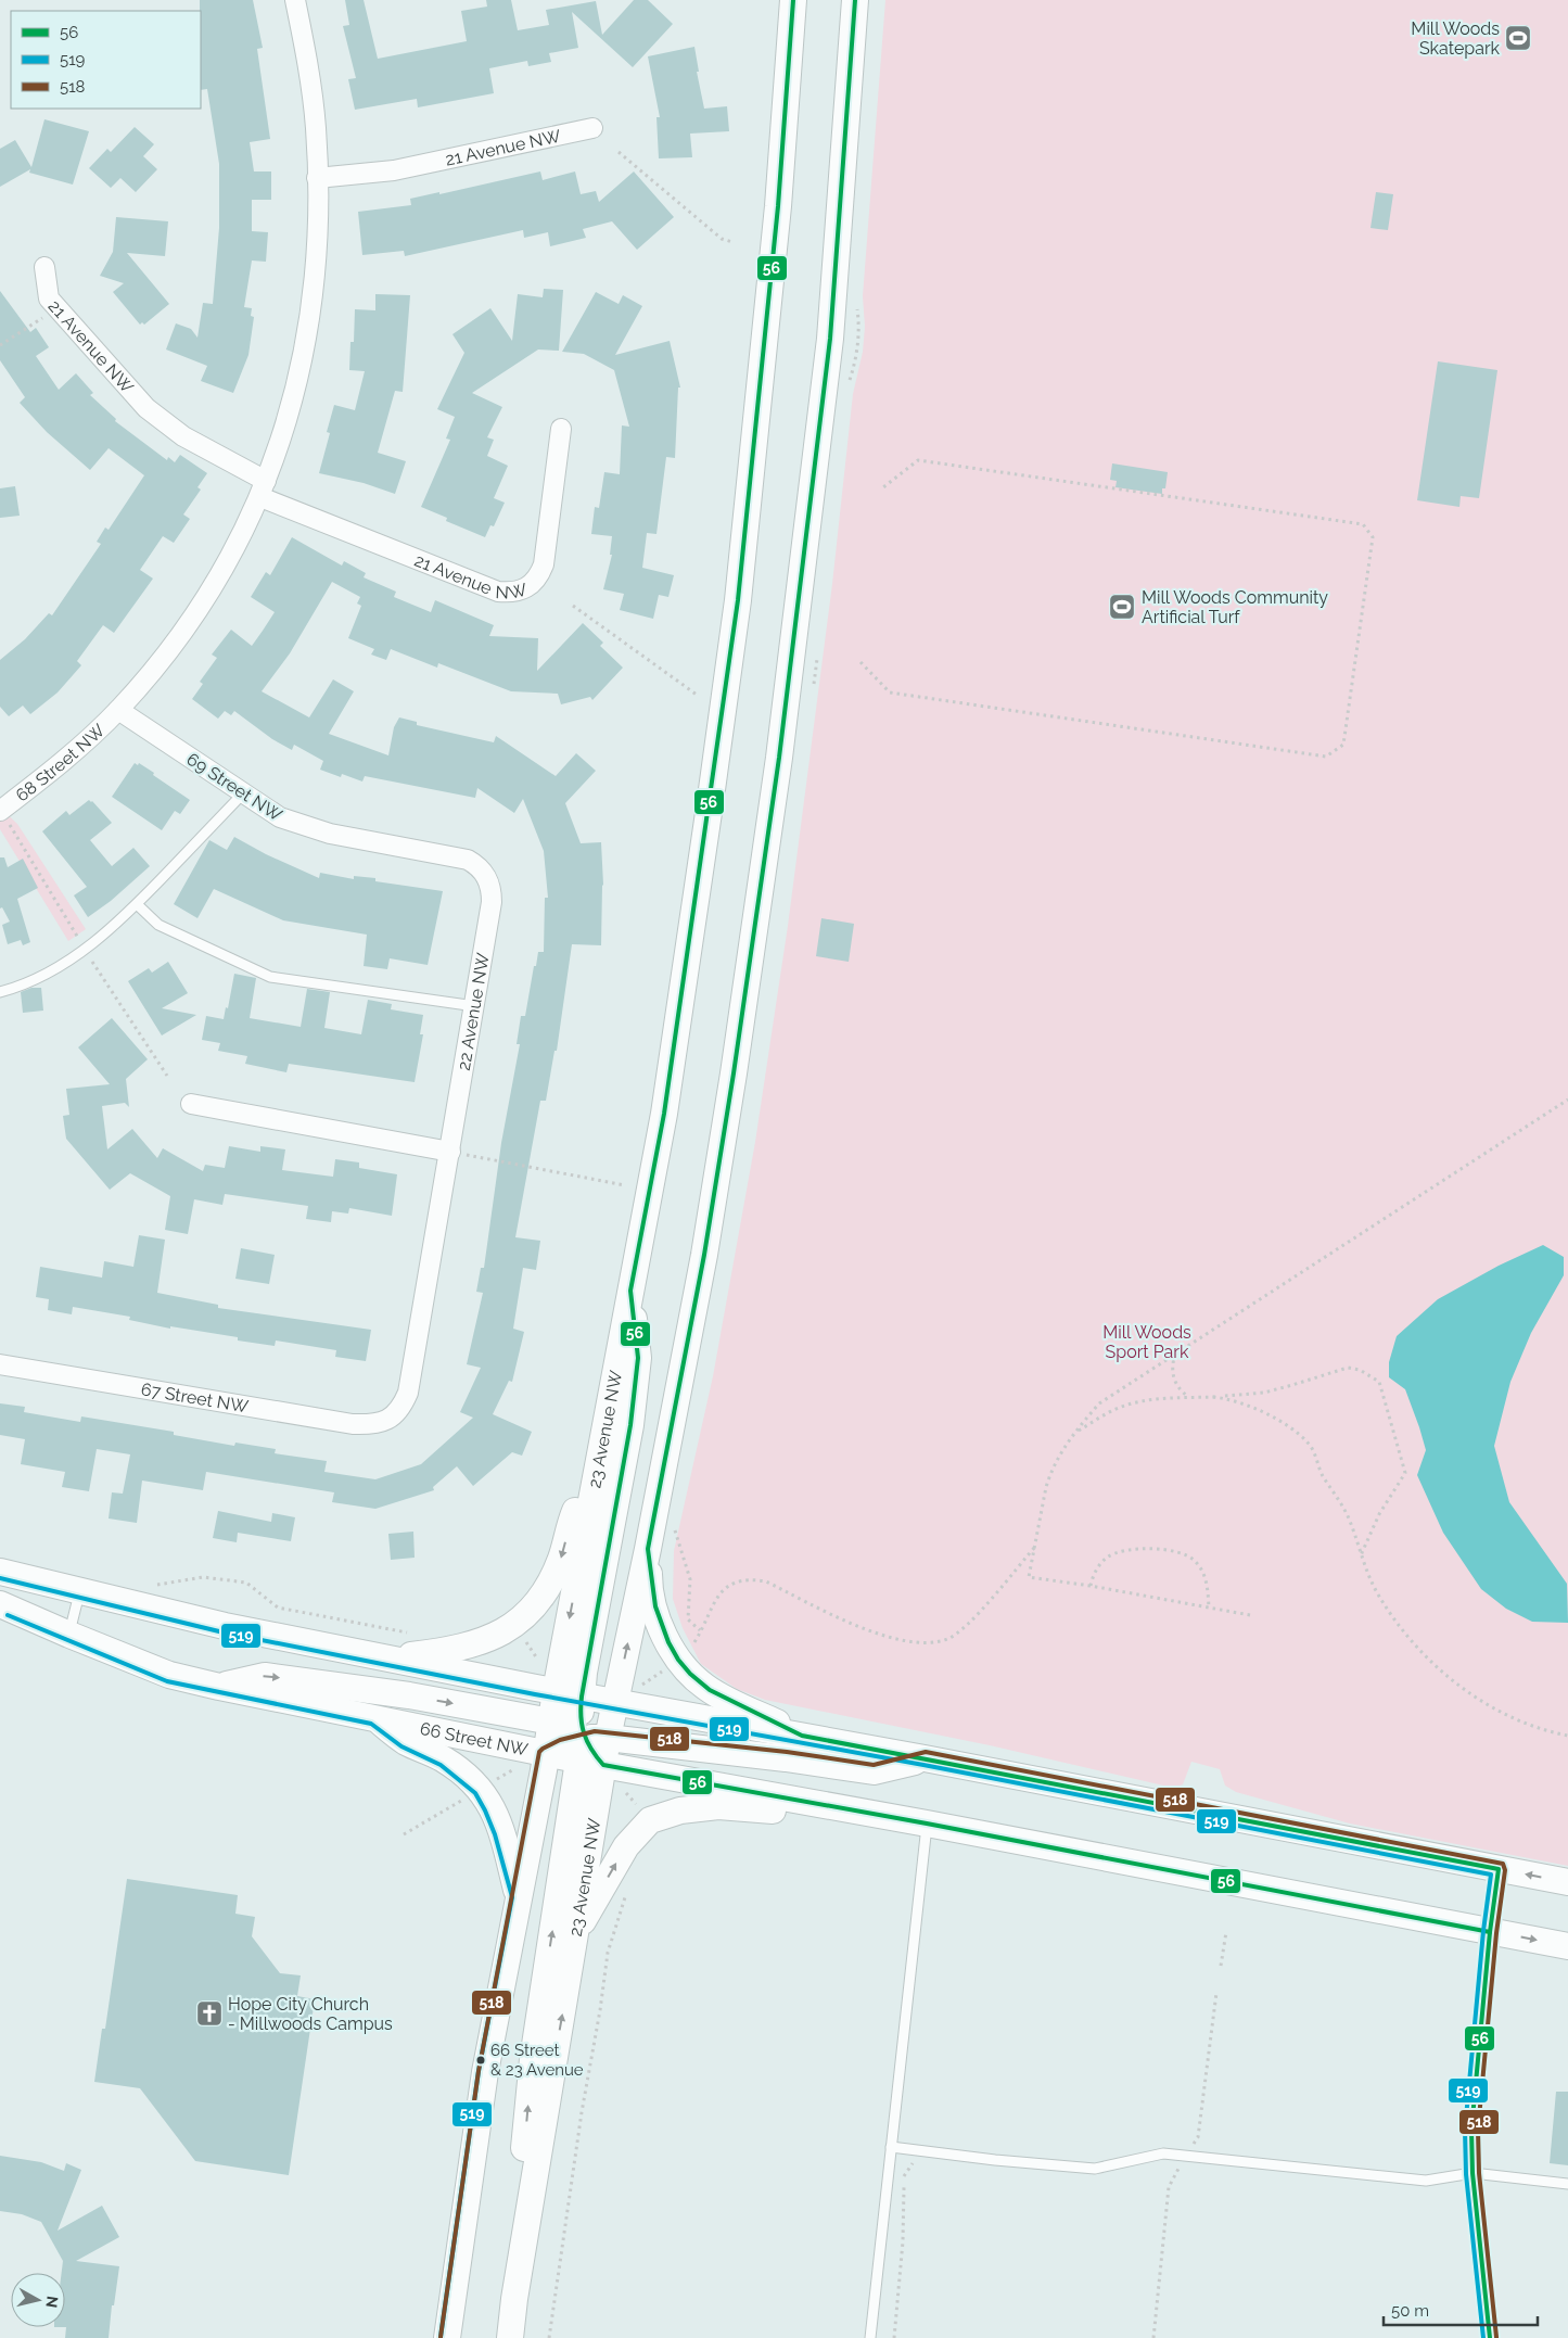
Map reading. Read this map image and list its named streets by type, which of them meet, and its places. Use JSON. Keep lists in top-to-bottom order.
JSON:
{
  "streets": {
    "main road": ["23 Avenue NW", "66 Street NW"],
    "street": [
      "21 Avenue NW",
      "68 Street NW",
      "69 Street NW",
      "22 Avenue NW",
      "67 Street NW"
    ]
  },
  "crossings": [
    ["68 Street NW", "69 Street NW"],
    ["69 Street NW", "22 Avenue NW"],
    ["22 Avenue NW", "67 Street NW"],
    ["23 Avenue NW", "66 Street NW"]
  ],
  "parks": ["Mill Woods Sport Park"],
  "places": {
    "sports": ["Mill Woods Skatepark", "Mill Woods Community Artificial Turf"],
    "church": ["Hope City Church - Millwoods Campus"],
    "other": ["66 Street & 23 Avenue"]
  },
  "lines": ["transit line 56", "transit line 519", "transit line 518"],
  "legend": ["56", "519", "518"],
  "scale_bar": "50 m",
  "north": "right"
}
